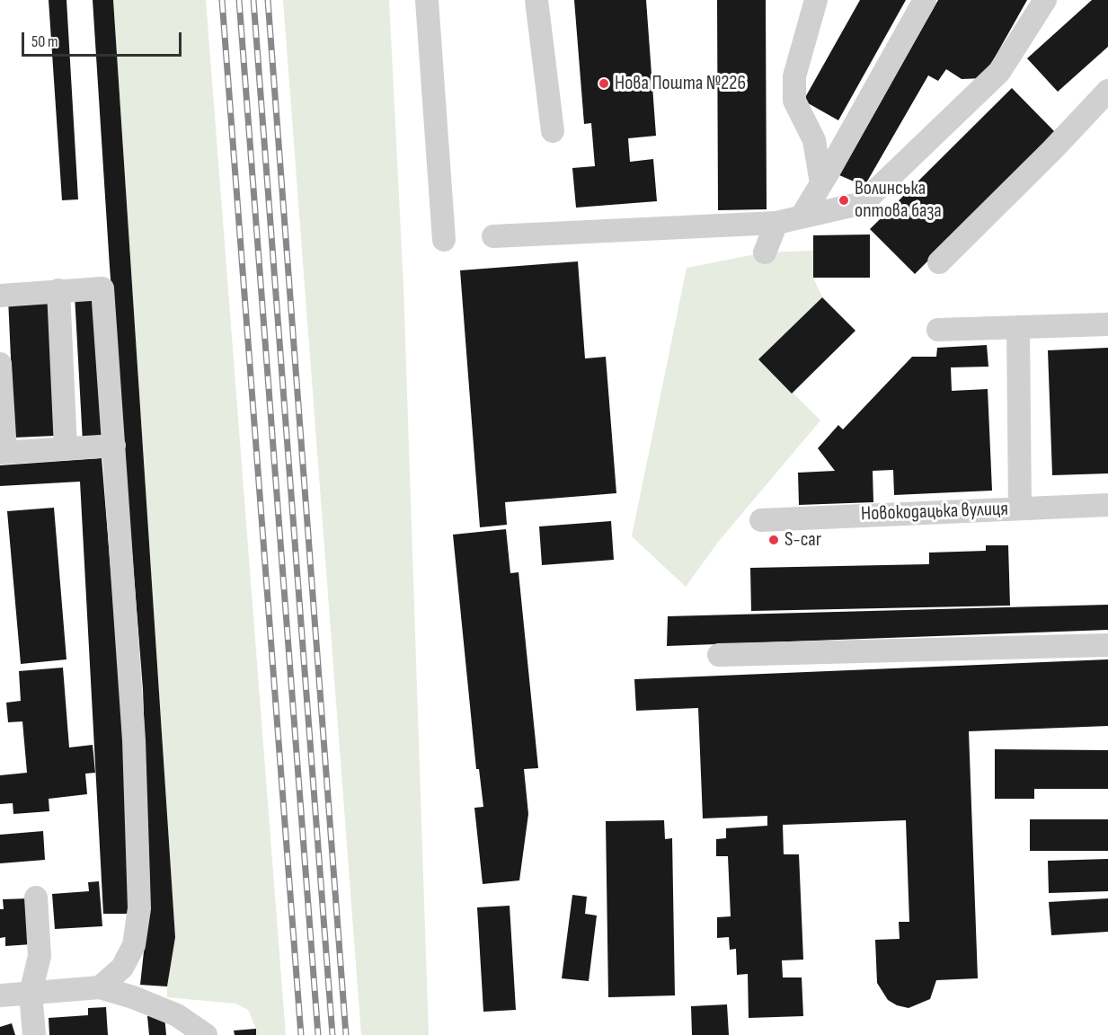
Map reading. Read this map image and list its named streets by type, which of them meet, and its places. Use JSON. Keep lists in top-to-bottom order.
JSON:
{
  "streets": {
    "street": ["Новокодацька вулиця"]
  },
  "places": ["Нова Пошта №226", "Волинська оптова база", "S-car"],
  "scale_bar": "50 m"
}
